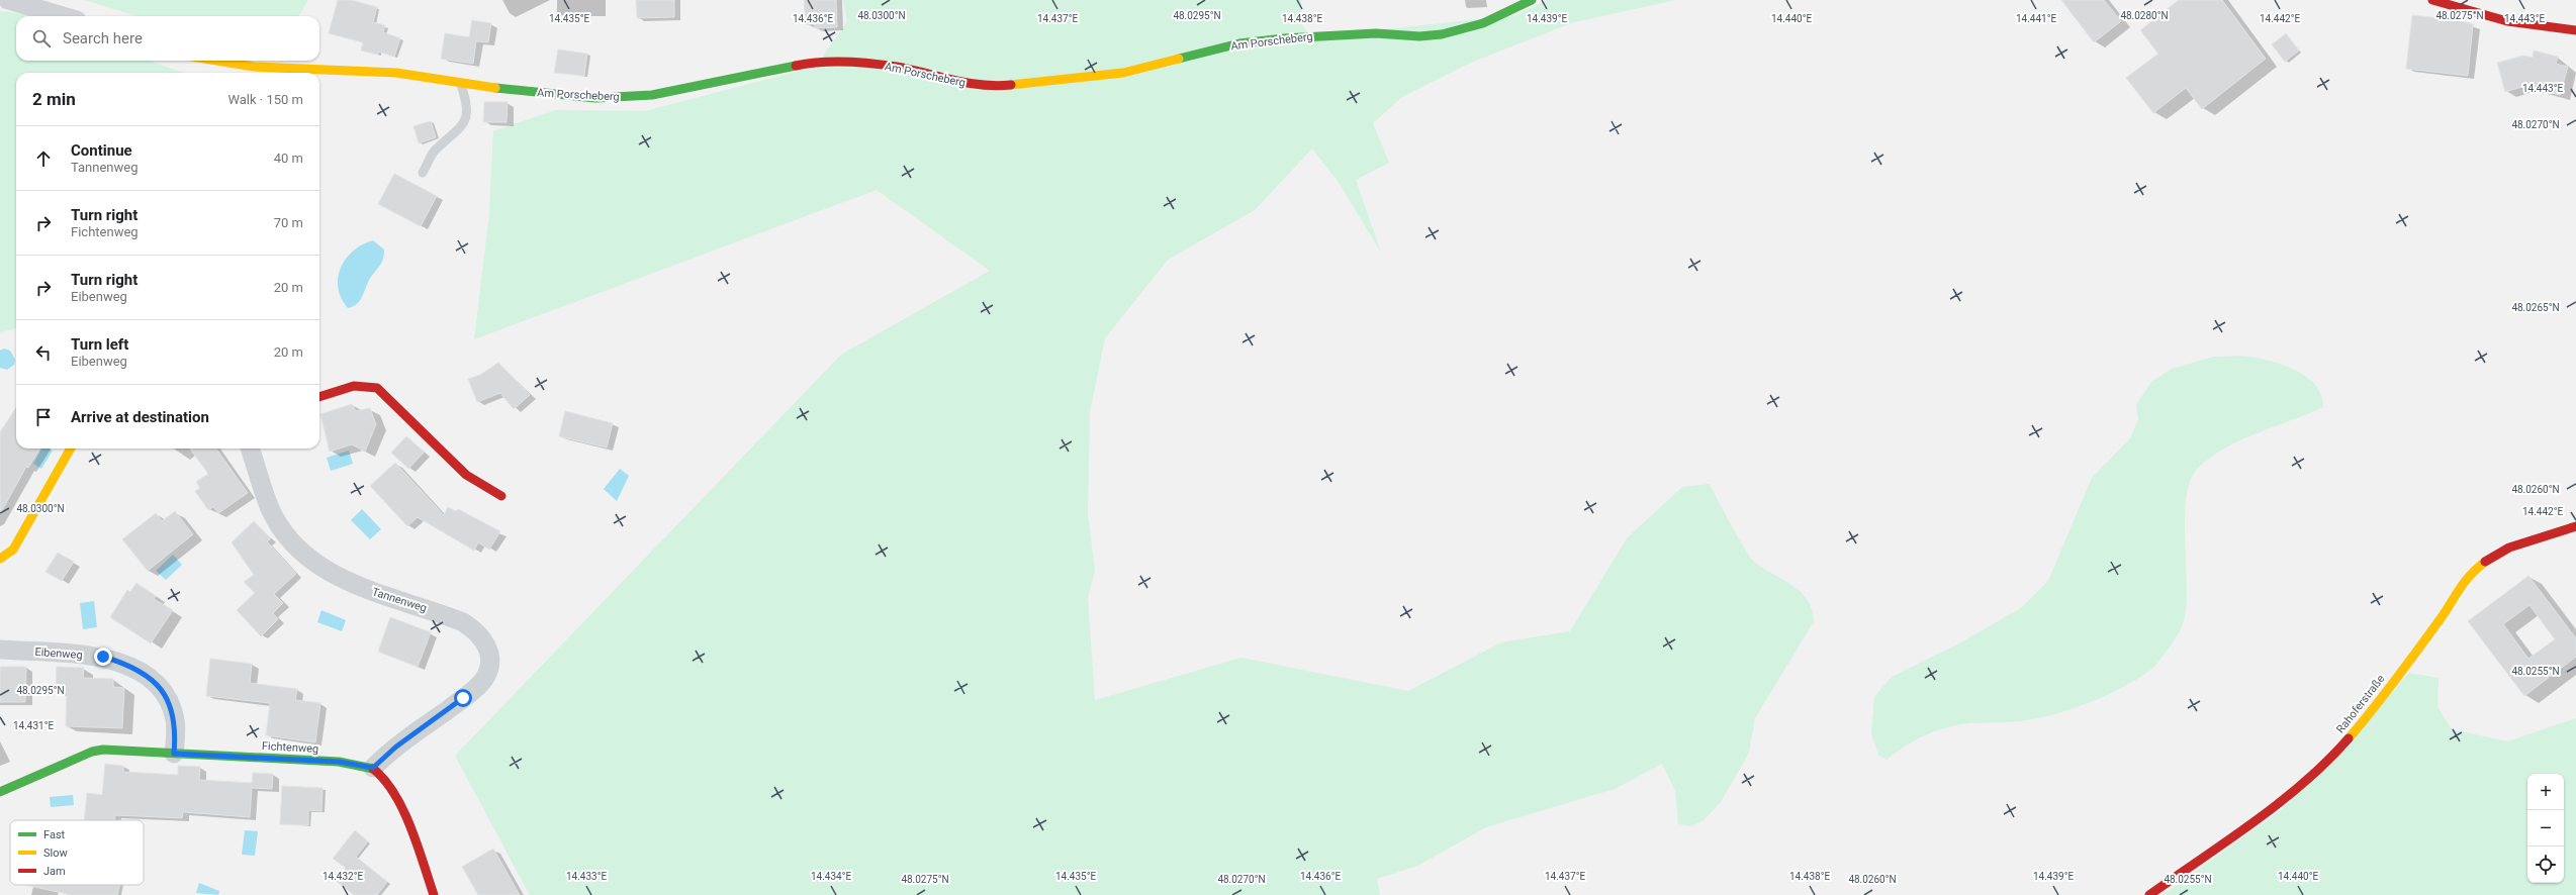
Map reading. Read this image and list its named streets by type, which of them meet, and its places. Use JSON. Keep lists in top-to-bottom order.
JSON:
{
  "streets": {
    "street": [
      "Am Porscheberg",
      "Tannenweg",
      "Eibenweg",
      "Rahoferstraße",
      "Fichtenweg"
    ]
  },
  "crossings": [
    ["Tannenweg", "Fichtenweg"],
    ["Eibenweg", "Fichtenweg"]
  ],
  "legend": ["Fast", "Slow", "Jam"],
  "page": {
    "search": "Search here",
    "heading": ["2 min", "Walk · 150 m"],
    "list": [
      ["Continue", "Tannenweg", "40 m"],
      ["Turn right", "Fichtenweg", "70 m"],
      ["Turn right", "Eibenweg", "20 m"],
      ["Turn left", "Eibenweg", "20 m"],
      "Arrive at destination"
    ],
    "map_buttons": ["+", "−"]
  },
  "coordinates": [
    "48.0295°N",
    "48.0300°N",
    "48.0280°N",
    "48.0275°N",
    "14.435°E",
    "14.436°E",
    "14.437°E",
    "14.438°E",
    "14.439°E",
    "14.440°E",
    "14.441°E",
    "14.442°E",
    "14.443°E",
    "48.0270°N",
    "48.0265°N",
    "48.0260°N",
    "48.0255°N",
    "14.431°E",
    "14.432°E",
    "14.433°E",
    "14.434°E"
  ]
}
